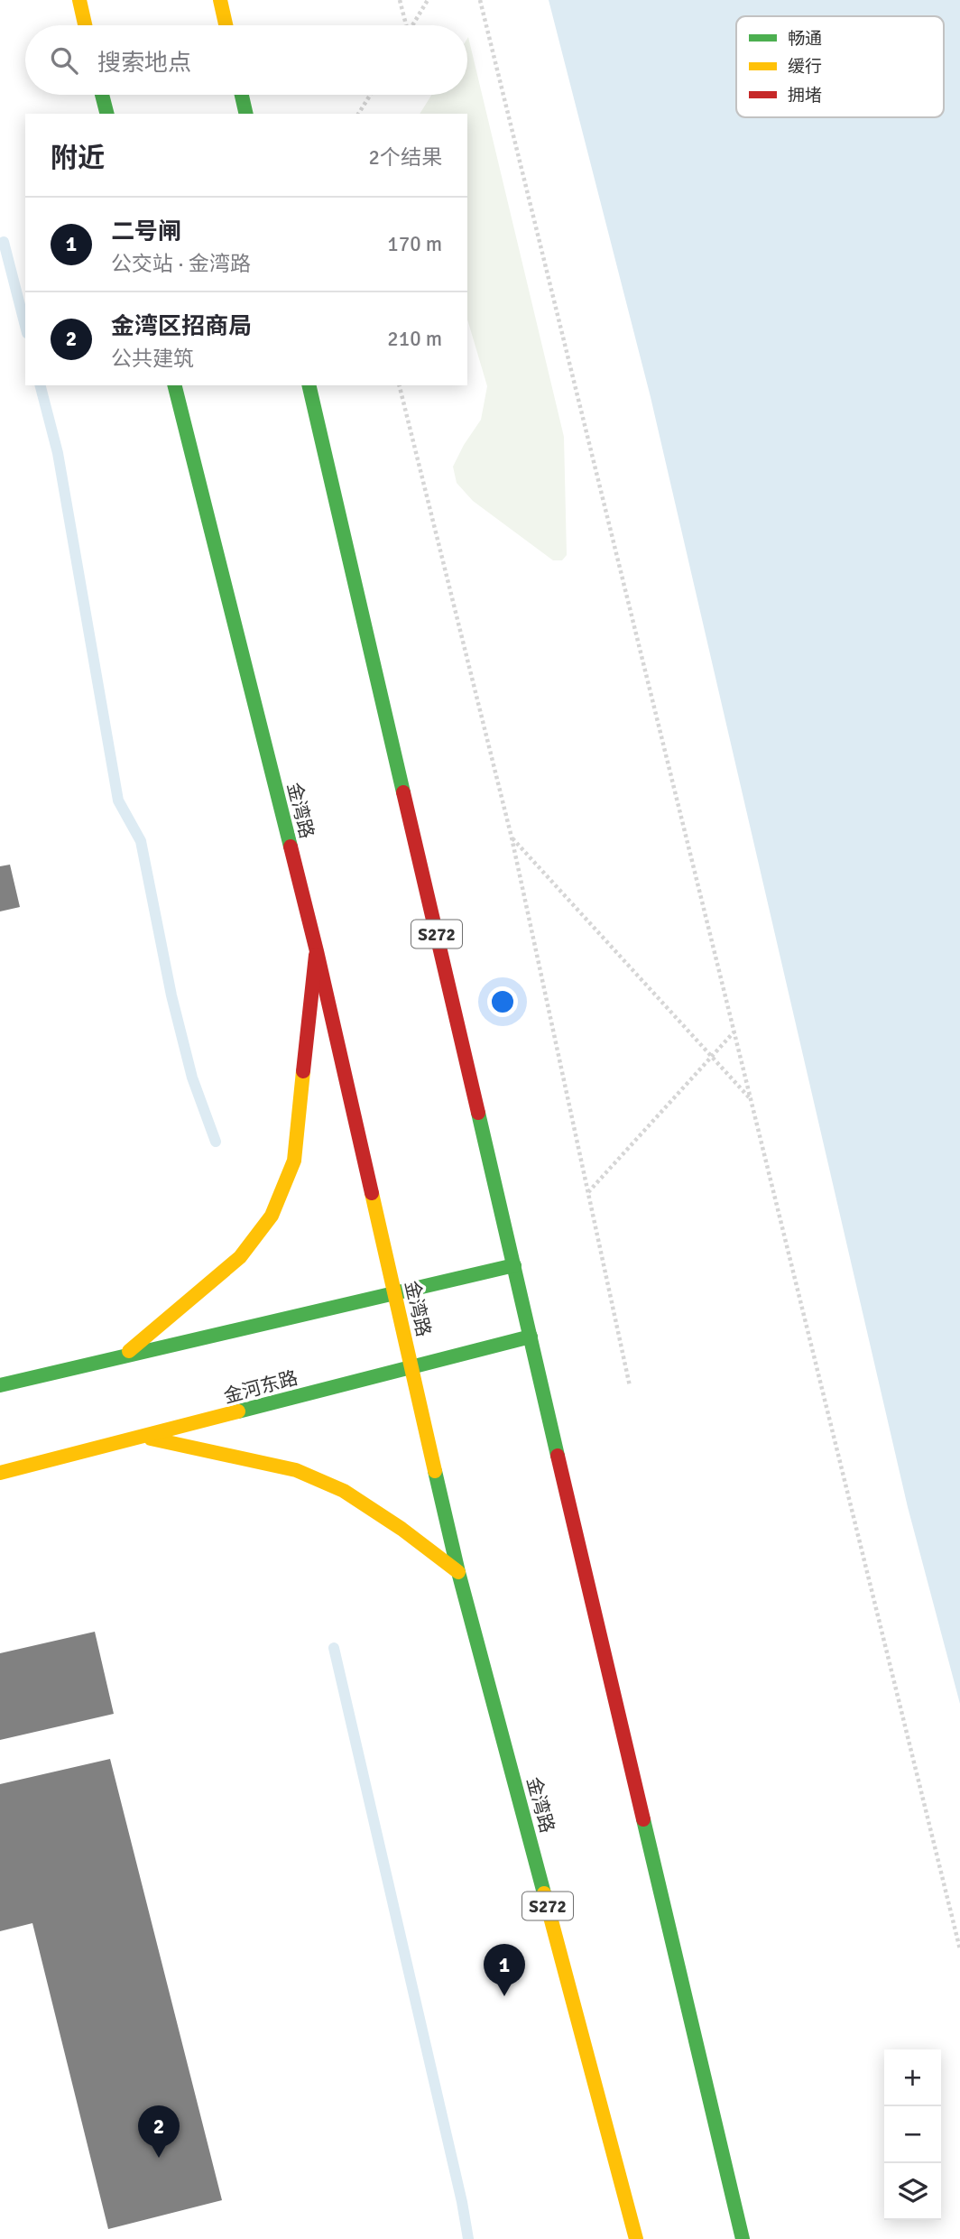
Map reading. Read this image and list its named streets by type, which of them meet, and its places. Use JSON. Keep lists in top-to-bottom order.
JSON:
{
  "streets": {
    "main road": ["金湾路", "S272", "金河东路"]
  },
  "crossings": [
    ["金湾路", "金河东路"],
    ["S272", "金河东路"]
  ],
  "legend": ["畅通", "缓行", "拥堵"],
  "page": {
    "search": "搜索地点",
    "heading": ["附近", "2个结果"],
    "list": [
      {
        "mark": "1",
        "name": "二号闸",
        "note": "公交站 · 金湾路",
        "value": "170 m"
      },
      {
        "mark": "2",
        "name": "金湾区招商局",
        "note": "公共建筑",
        "value": "210 m"
      }
    ],
    "pins": ["1", "2"],
    "map_buttons": ["+", "−"]
  }
}
